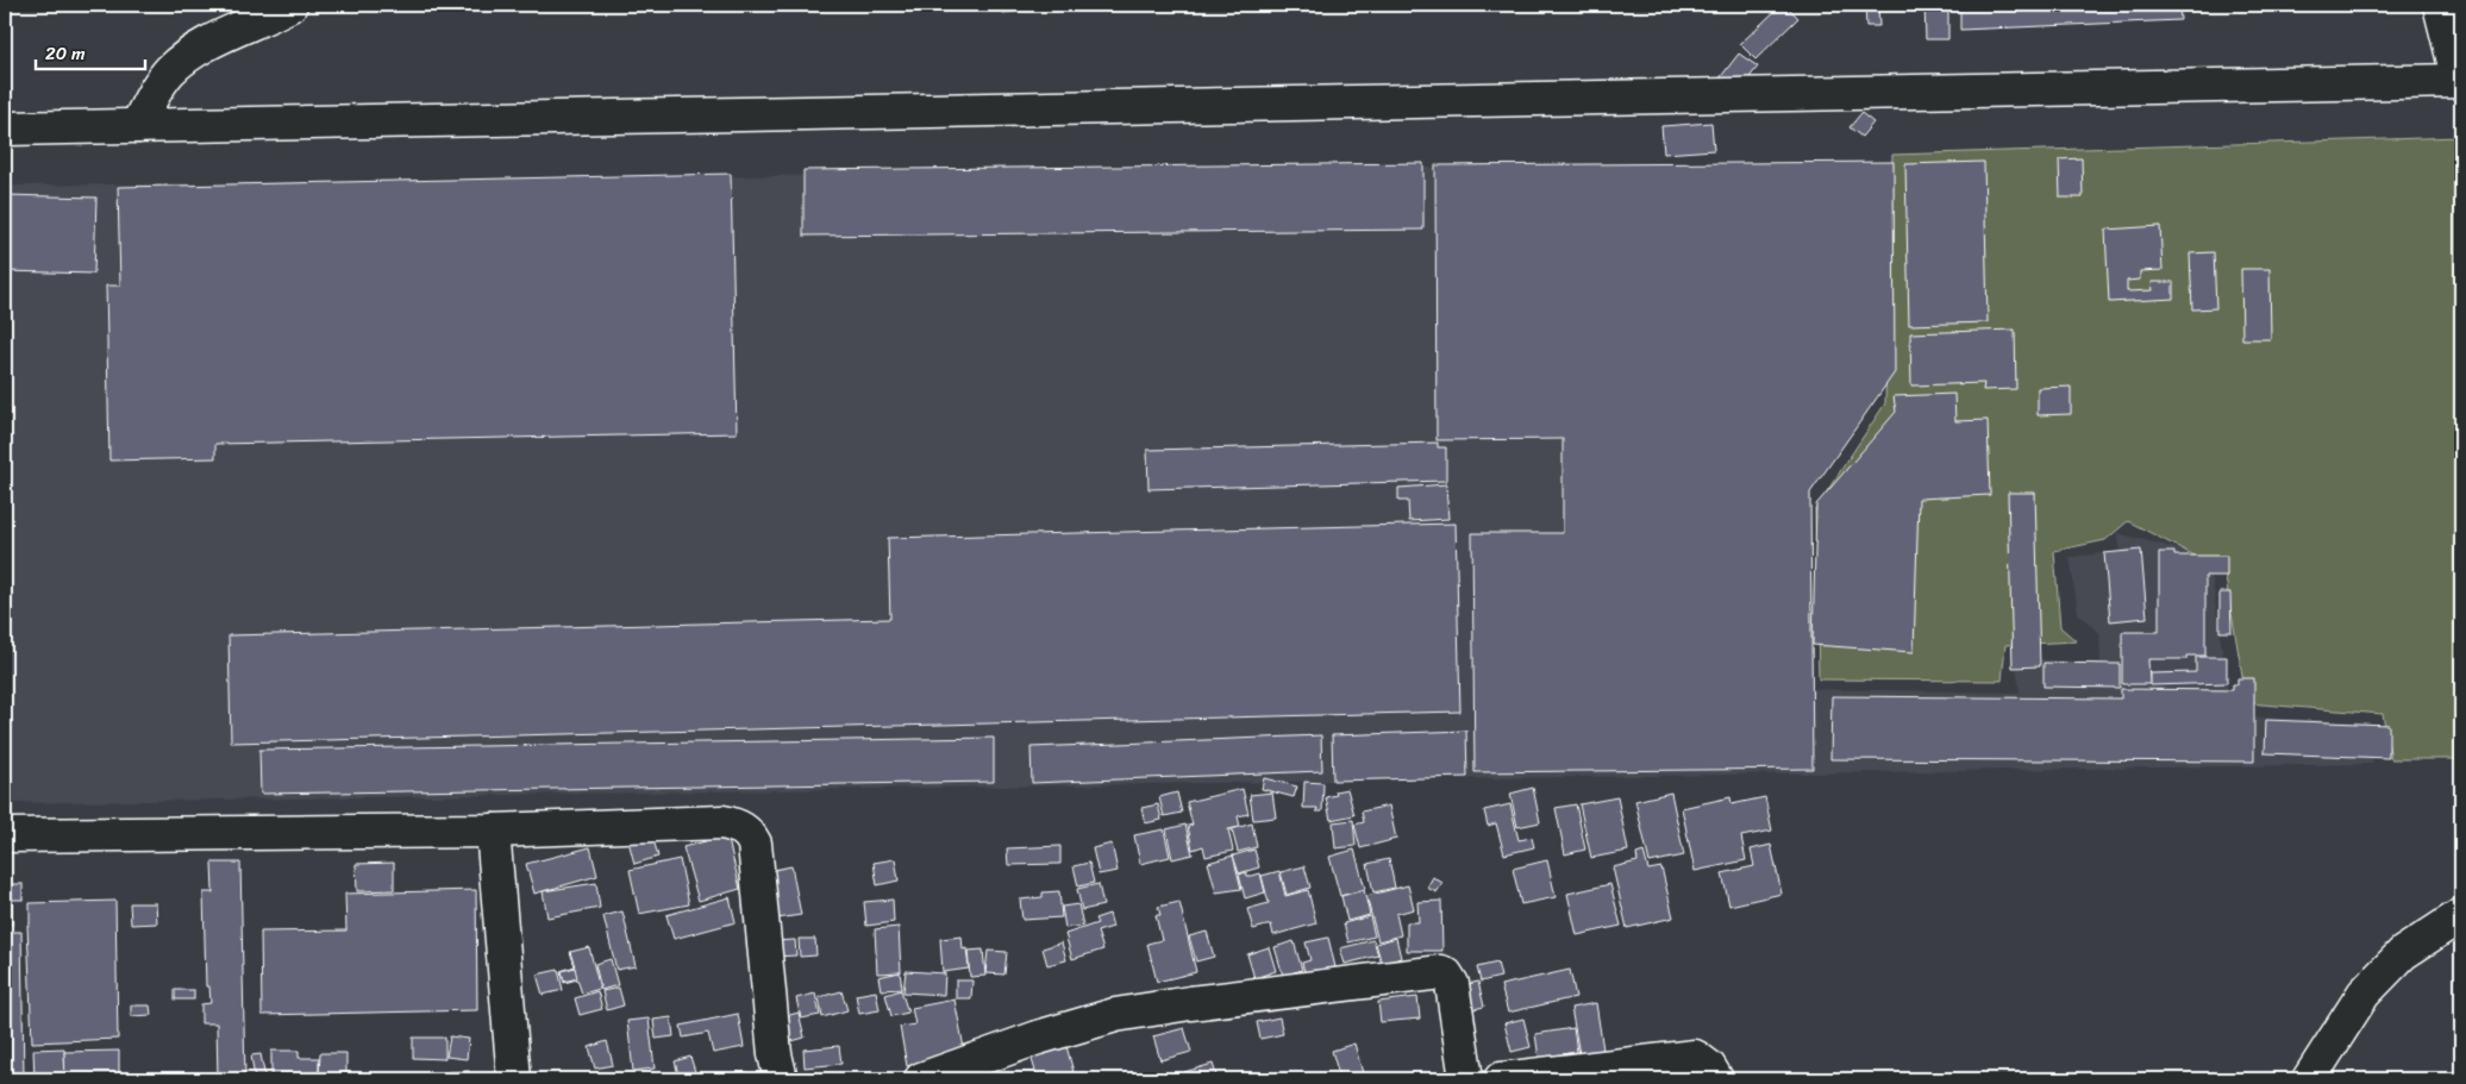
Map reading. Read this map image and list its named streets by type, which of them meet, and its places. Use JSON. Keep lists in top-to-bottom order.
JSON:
{
  "scale_bar": "20 m"
}
